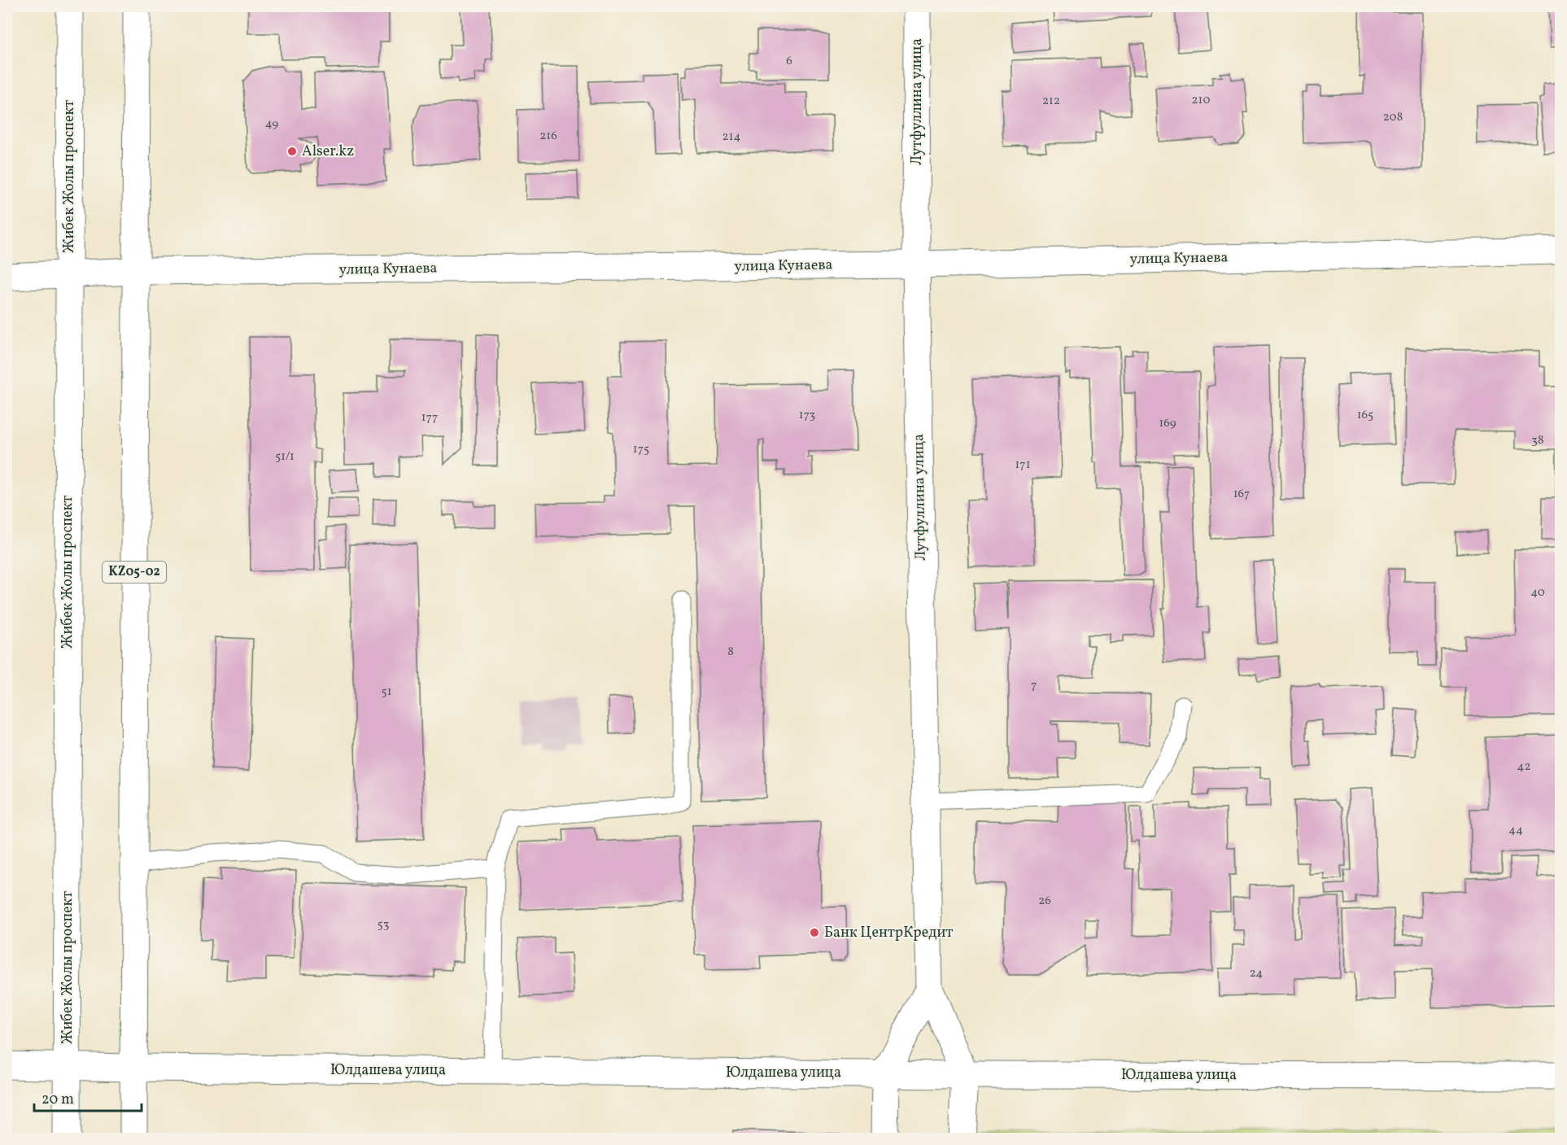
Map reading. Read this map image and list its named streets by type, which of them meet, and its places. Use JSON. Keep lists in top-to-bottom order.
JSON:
{
  "streets": {
    "main road": [
      "Лутфуллина улица",
      "Жибек Жолы проспект",
      "улица Кунаева",
      "KZ05-02",
      "Юлдашева улица"
    ]
  },
  "crossings": [
    ["Лутфуллина улица", "улица Кунаева"],
    ["Лутфуллина улица", "Юлдашева улица"],
    ["Жибек Жолы проспект", "улица Кунаева"],
    ["Жибек Жолы проспект", "Юлдашева улица"],
    ["улица Кунаева", "KZ05-02"],
    ["KZ05-02", "Юлдашева улица"]
  ],
  "places": ["Alser.kz", "Банк ЦентрКредит"],
  "house_numbers": [
    "6",
    "210",
    "212",
    "208",
    "49",
    "216",
    "214",
    "173",
    "165",
    "177",
    "169",
    "38",
    "175",
    "51/1",
    "171",
    "167",
    "40",
    "8",
    "7",
    "51",
    "42",
    "44",
    "26",
    "53",
    "24"
  ],
  "scale_bar": "20 m"
}
